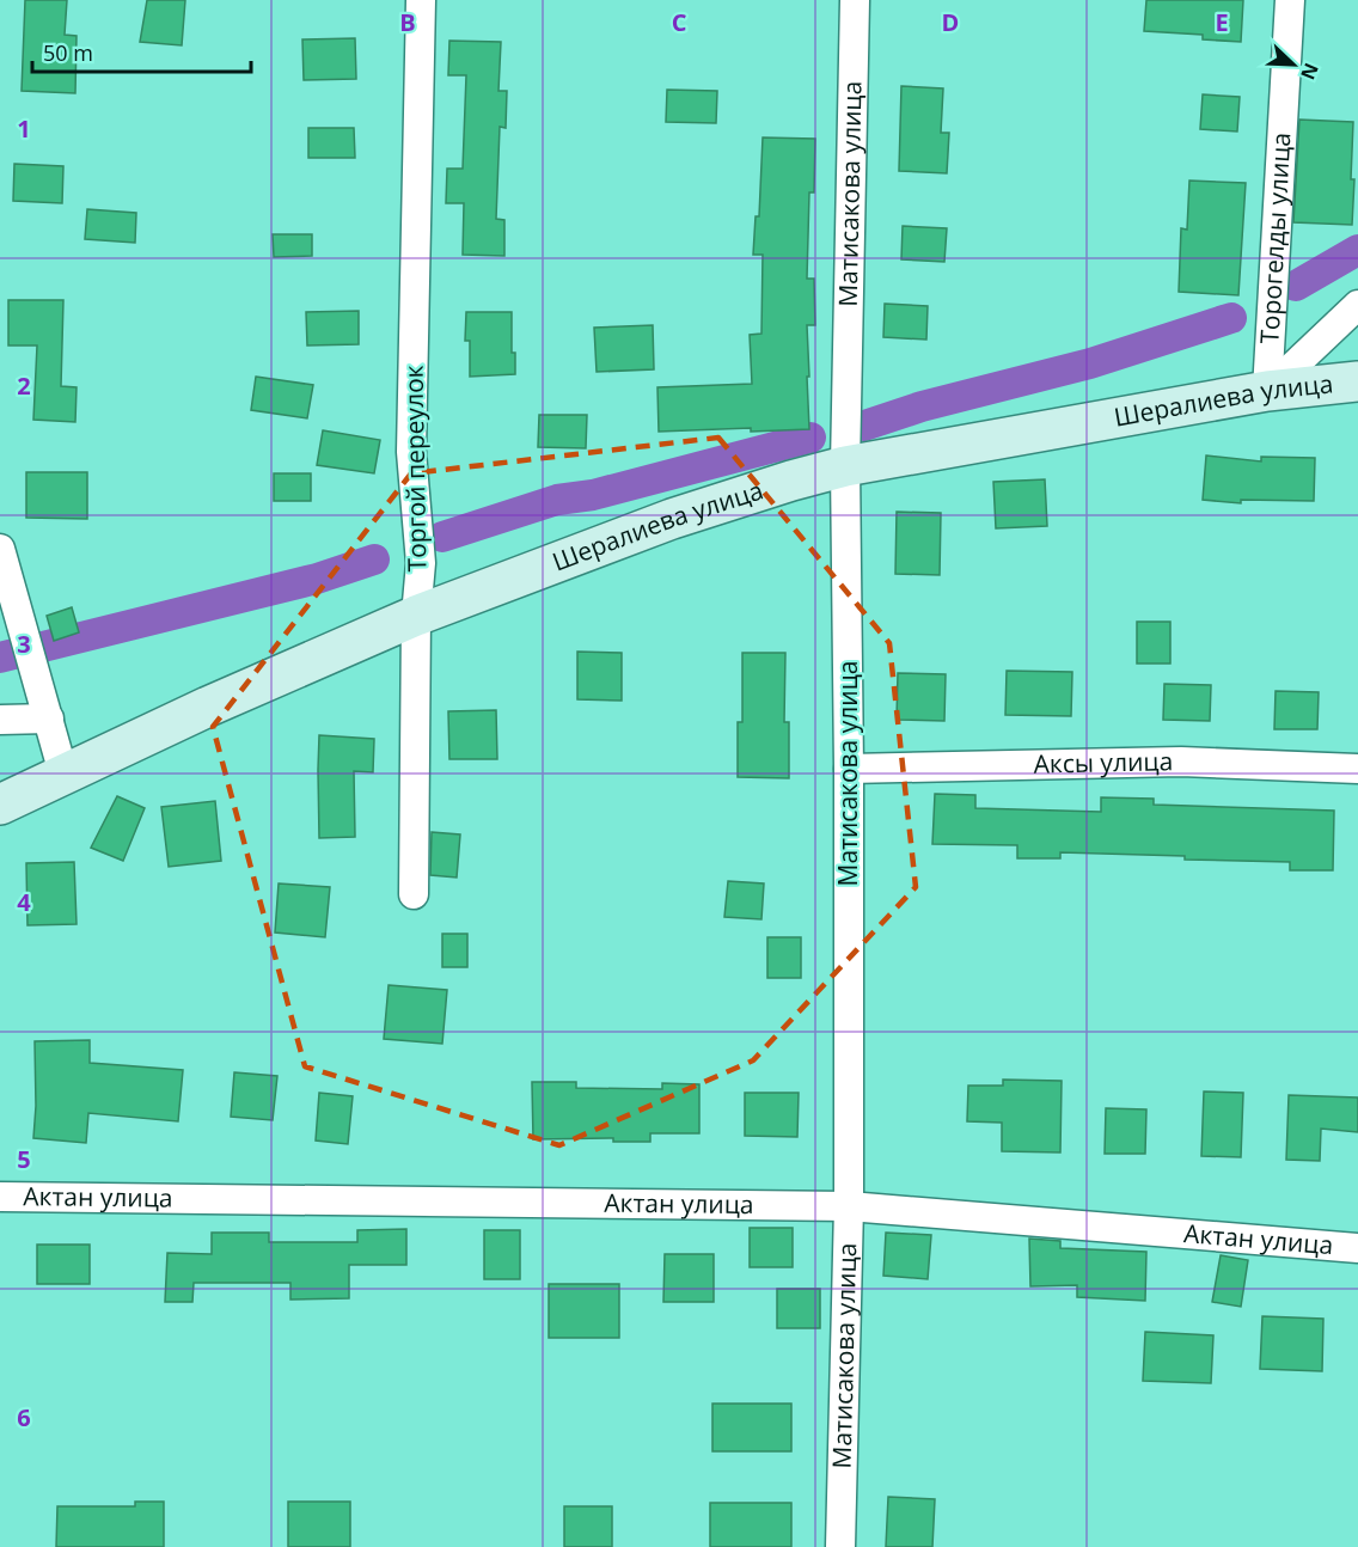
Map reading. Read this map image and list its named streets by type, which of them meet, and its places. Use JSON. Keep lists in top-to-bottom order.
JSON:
{
  "streets": {
    "street": [
      "Матисакова улица",
      "Торогелды улица",
      "Шералиева улица",
      "Торгой переулок",
      "Аксы улица",
      "Актан улица"
    ]
  },
  "crossings": [
    ["Матисакова улица", "Шералиева улица"],
    ["Матисакова улица", "Аксы улица"],
    ["Матисакова улица", "Актан улица"],
    ["Торогелды улица", "Шералиева улица"],
    ["Шералиева улица", "Торгой переулок"]
  ],
  "scale_bar": "50 m",
  "north": "bottom right",
  "grid": {
    "columns": [
      "B",
      "C",
      "D",
      "E"
    ],
    "rows": [
      "1",
      "2",
      "3",
      "4",
      "5",
      "6"
    ]
  }
}
